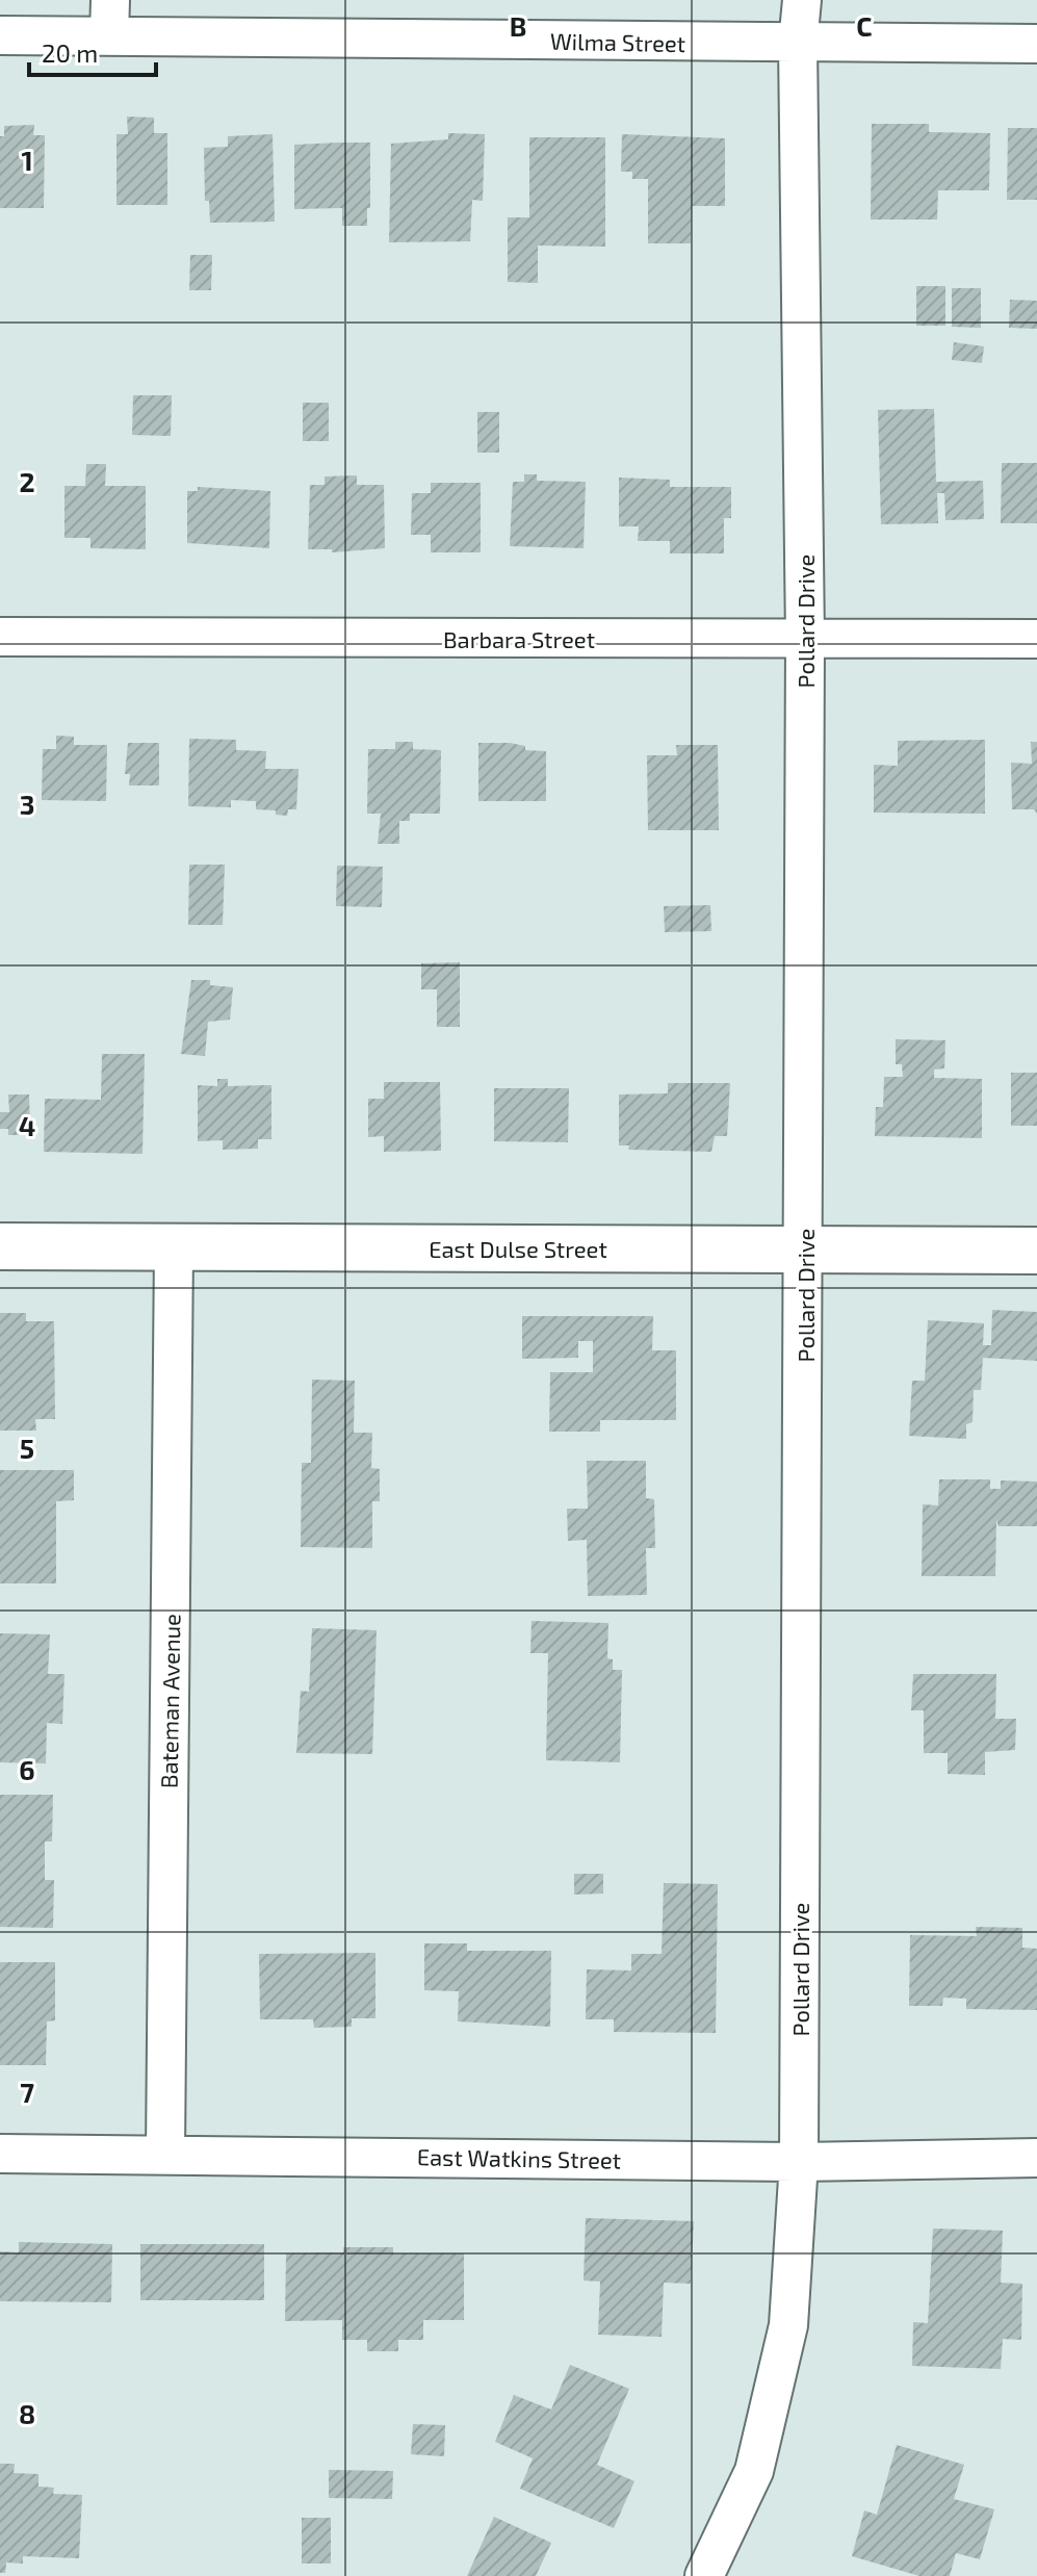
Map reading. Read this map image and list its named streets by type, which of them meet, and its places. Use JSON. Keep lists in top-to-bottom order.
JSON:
{
  "streets": {
    "street": [
      "Wilma Street",
      "Pollard Drive",
      "Barbara Street",
      "East Dulse Street",
      "Bateman Avenue",
      "East Watkins Street"
    ]
  },
  "crossings": [
    ["Wilma Street", "Pollard Drive"],
    ["Pollard Drive", "Barbara Street"],
    ["Pollard Drive", "East Dulse Street"],
    ["Pollard Drive", "East Watkins Street"],
    ["East Dulse Street", "Bateman Avenue"],
    ["Bateman Avenue", "East Watkins Street"]
  ],
  "scale_bar": "20 m",
  "grid": {
    "columns": ["B", "C"],
    "rows": [
      "1",
      "2",
      "3",
      "4",
      "5",
      "6",
      "7",
      "8"
    ]
  }
}
